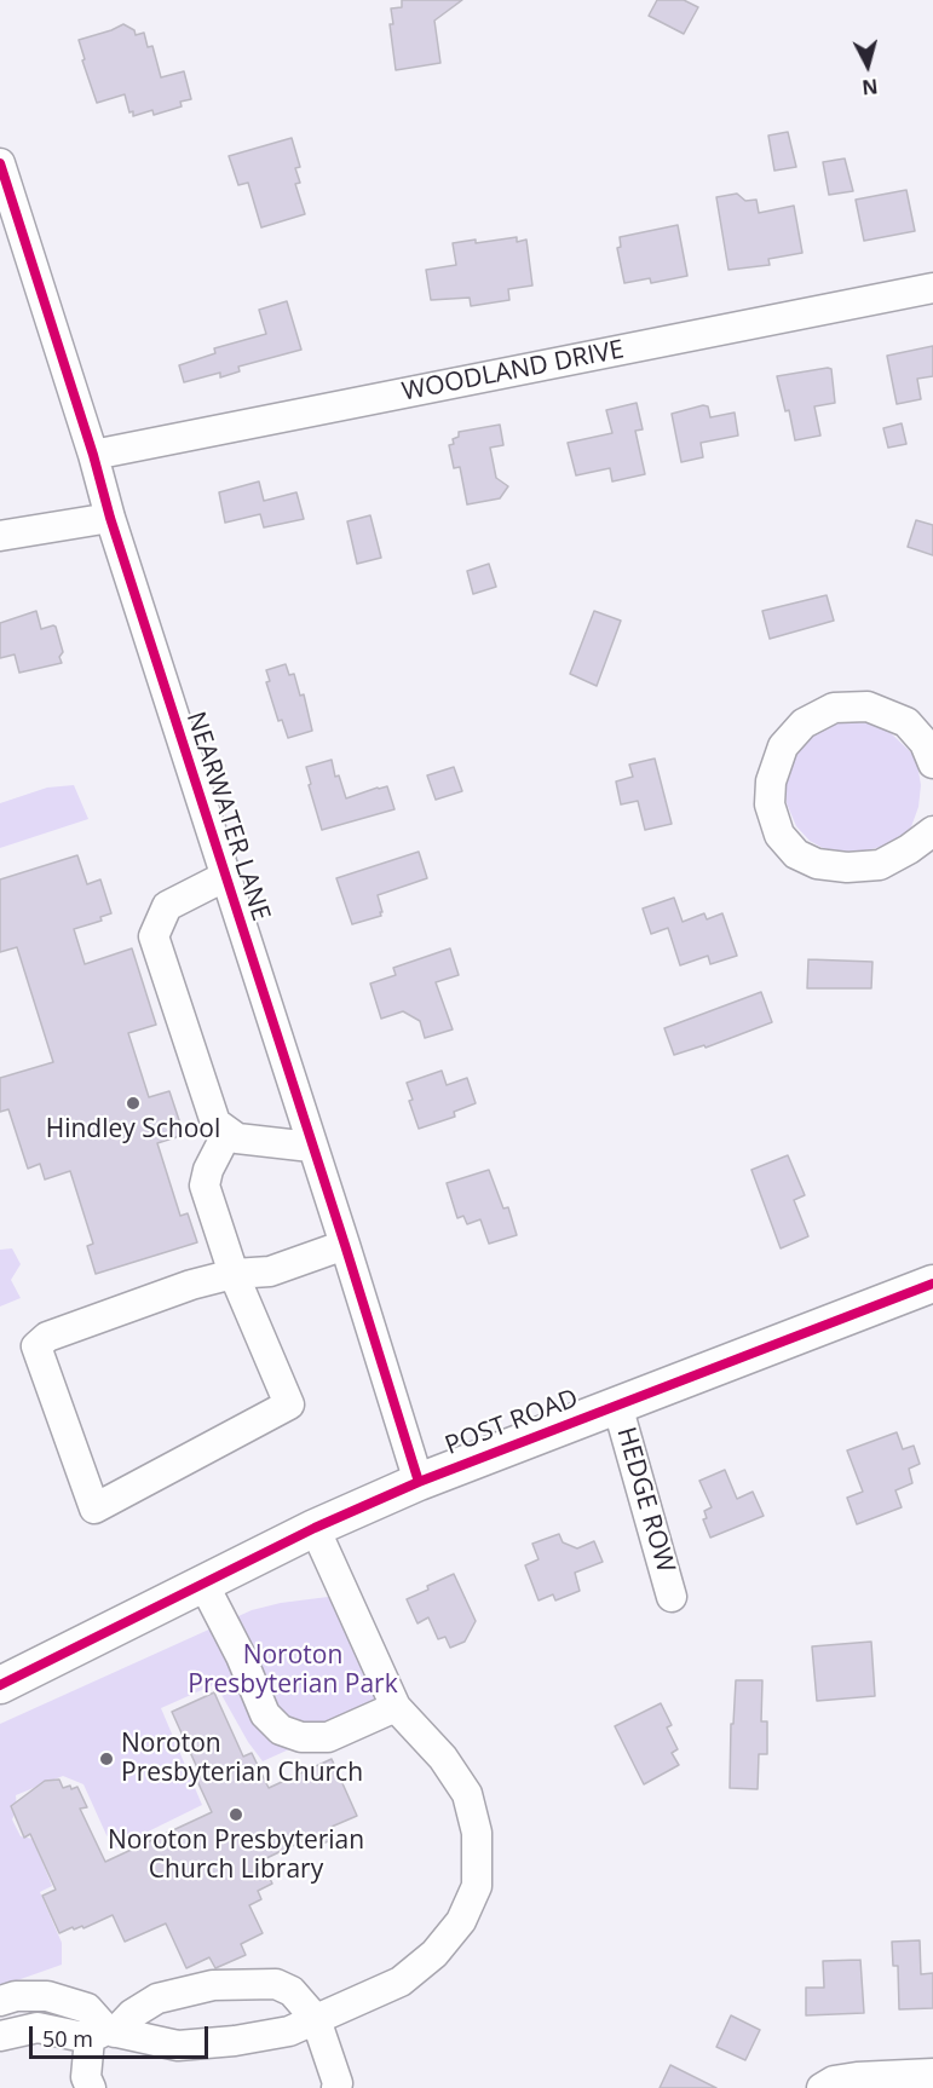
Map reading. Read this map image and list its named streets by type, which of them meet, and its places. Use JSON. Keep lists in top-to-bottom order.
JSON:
{
  "streets": {
    "main road": ["POST ROAD"],
    "street": ["WOODLAND DRIVE", "NEARWATER LANE", "HEDGE ROW"]
  },
  "crossings": [
    ["WOODLAND DRIVE", "NEARWATER LANE"],
    ["NEARWATER LANE", "POST ROAD"],
    ["POST ROAD", "HEDGE ROW"]
  ],
  "parks": ["Noroton Presbyterian Park"],
  "places": ["Hindley School", "Noroton Presbyterian Church", "Noroton Presbyterian Church Library"],
  "scale_bar": "50 m",
  "north": "bottom"
}
